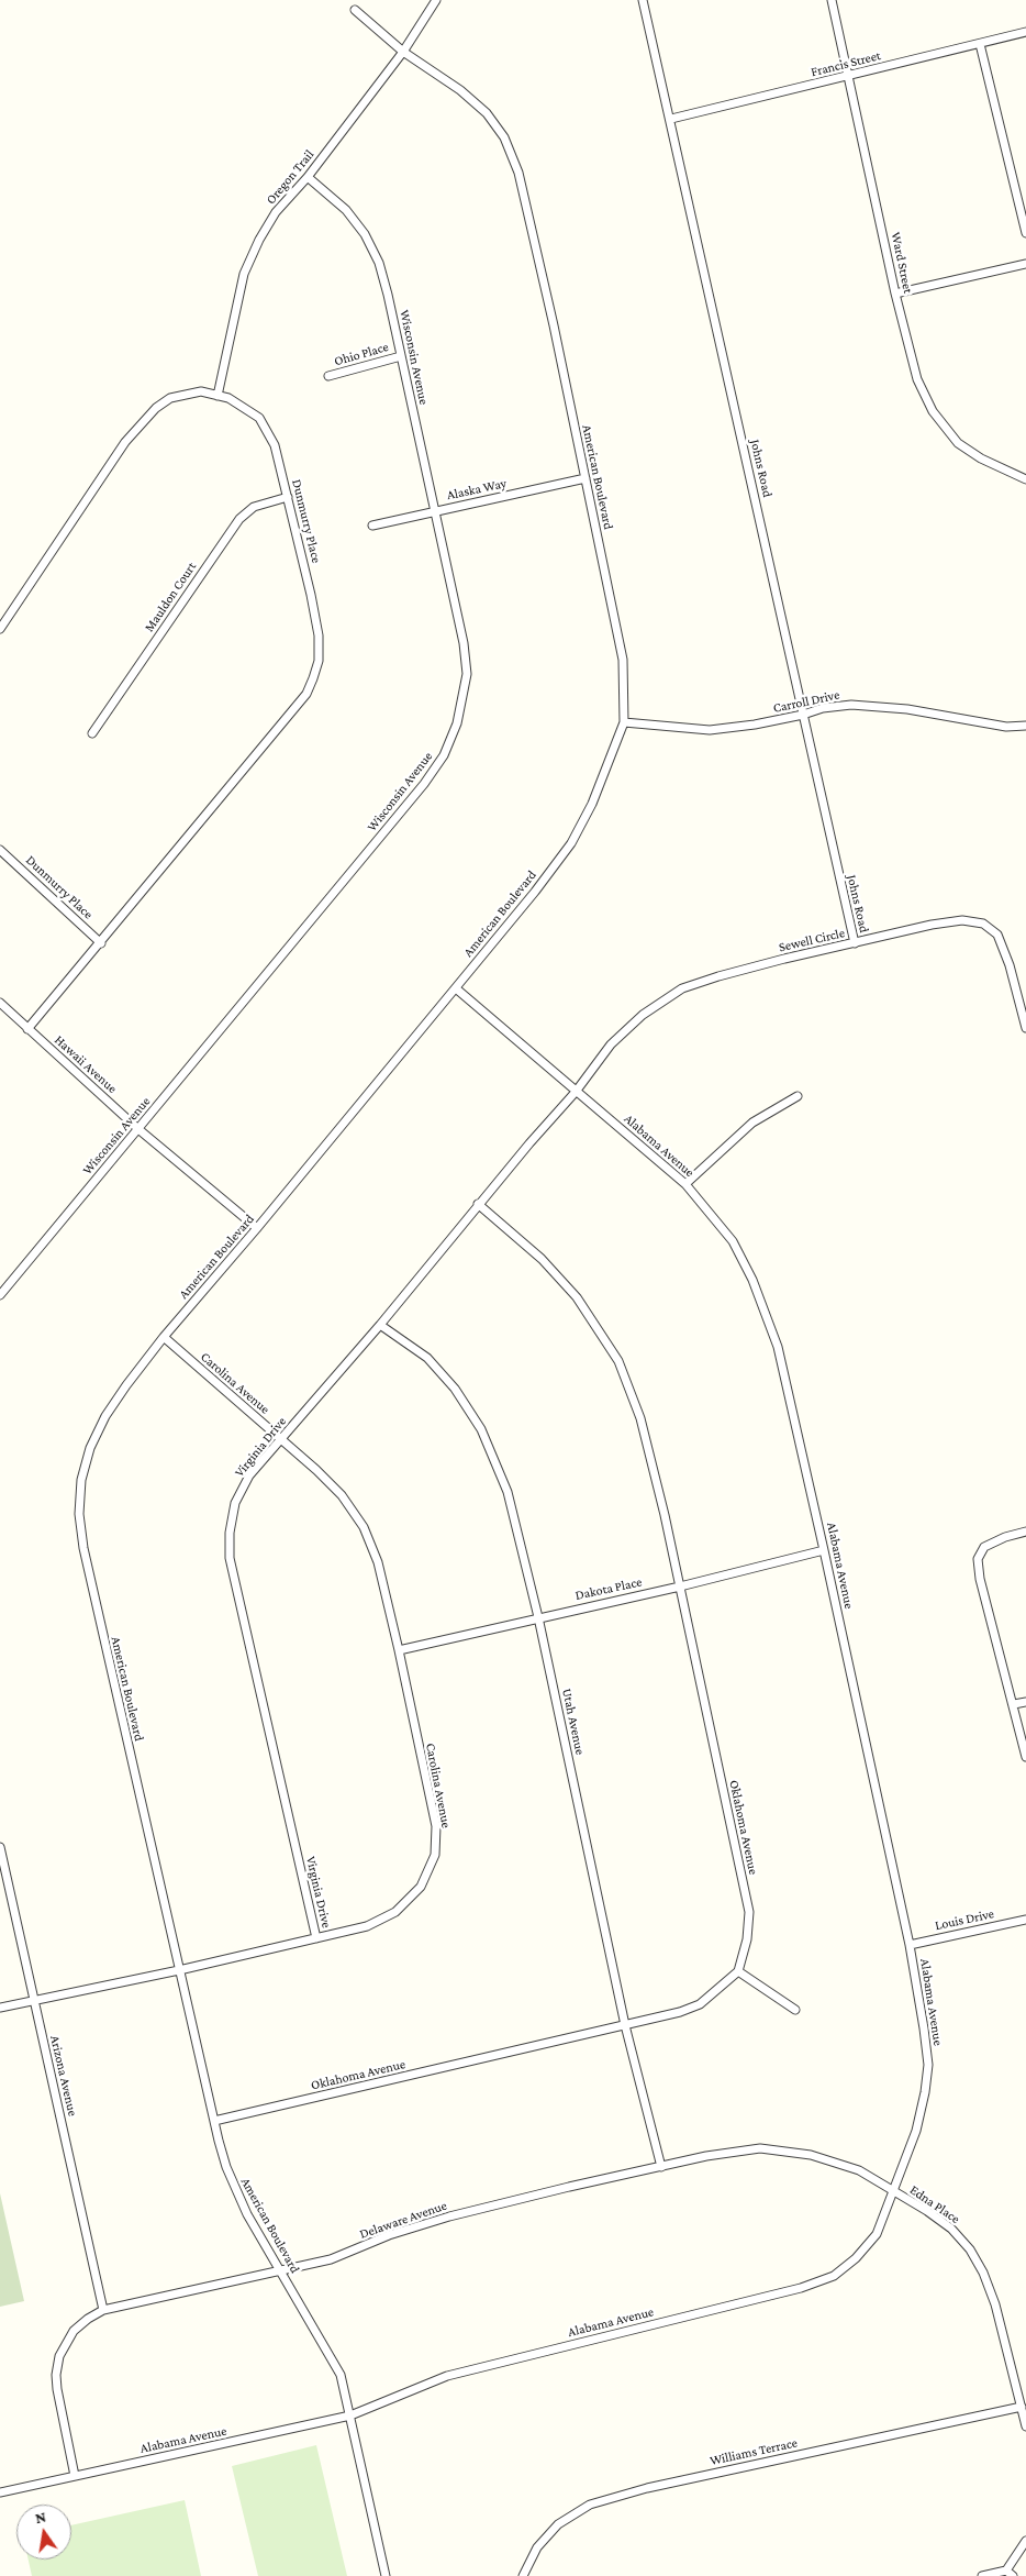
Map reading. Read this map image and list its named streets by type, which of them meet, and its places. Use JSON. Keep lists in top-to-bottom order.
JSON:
{
  "streets": {
    "street": [
      "Francis Street",
      "Oregon Trail",
      "Ward Street",
      "Ohio Place",
      "Wisconsin Avenue",
      "Johns Road",
      "American Boulevard",
      "Alaska Way",
      "Dunmurry Place",
      "Mauldon Court",
      "Carroll Drive",
      "Sewell Circle",
      "Hawaii Avenue",
      "Alabama Avenue",
      "Carolina Avenue",
      "Virginia Drive",
      "Dakota Place",
      "Utah Avenue",
      "Oklahoma Avenue",
      "Louis Drive",
      "Arizona Avenue",
      "Edna Place",
      "Delaware Avenue",
      "Williams Terrace"
    ]
  },
  "crossings": [
    ["Francis Street", "Ward Street"],
    ["Francis Street", "Johns Road"],
    ["Oregon Trail", "Wisconsin Avenue"],
    ["Oregon Trail", "American Boulevard"],
    ["Oregon Trail", "Dunmurry Place"],
    ["Ohio Place", "Wisconsin Avenue"],
    ["Wisconsin Avenue", "Alaska Way"],
    ["Wisconsin Avenue", "Hawaii Avenue"],
    ["Johns Road", "Carroll Drive"],
    ["Johns Road", "Sewell Circle"],
    ["American Boulevard", "Alaska Way"],
    ["American Boulevard", "Carroll Drive"],
    ["American Boulevard", "Hawaii Avenue"],
    ["American Boulevard", "Alabama Avenue"],
    ["American Boulevard", "Carolina Avenue"],
    ["American Boulevard", "Oklahoma Avenue"],
    ["American Boulevard", "Delaware Avenue"],
    ["Dunmurry Place", "Mauldon Court"],
    ["Dunmurry Place", "Hawaii Avenue"],
    ["Sewell Circle", "Alabama Avenue"],
    ["Sewell Circle", "Virginia Drive"],
    ["Alabama Avenue", "Virginia Drive"],
    ["Alabama Avenue", "Dakota Place"],
    ["Alabama Avenue", "Louis Drive"],
    ["Alabama Avenue", "Edna Place"],
    ["Alabama Avenue", "Delaware Avenue"],
    ["Carolina Avenue", "Virginia Drive"],
    ["Carolina Avenue", "Dakota Place"],
    ["Carolina Avenue", "Arizona Avenue"],
    ["Virginia Drive", "Utah Avenue"],
    ["Virginia Drive", "Oklahoma Avenue"],
    ["Dakota Place", "Utah Avenue"],
    ["Dakota Place", "Oklahoma Avenue"],
    ["Utah Avenue", "Oklahoma Avenue"],
    ["Utah Avenue", "Delaware Avenue"],
    ["Arizona Avenue", "Delaware Avenue"],
    ["Edna Place", "Delaware Avenue"],
    ["Edna Place", "Williams Terrace"]
  ],
  "north": "top"
}
